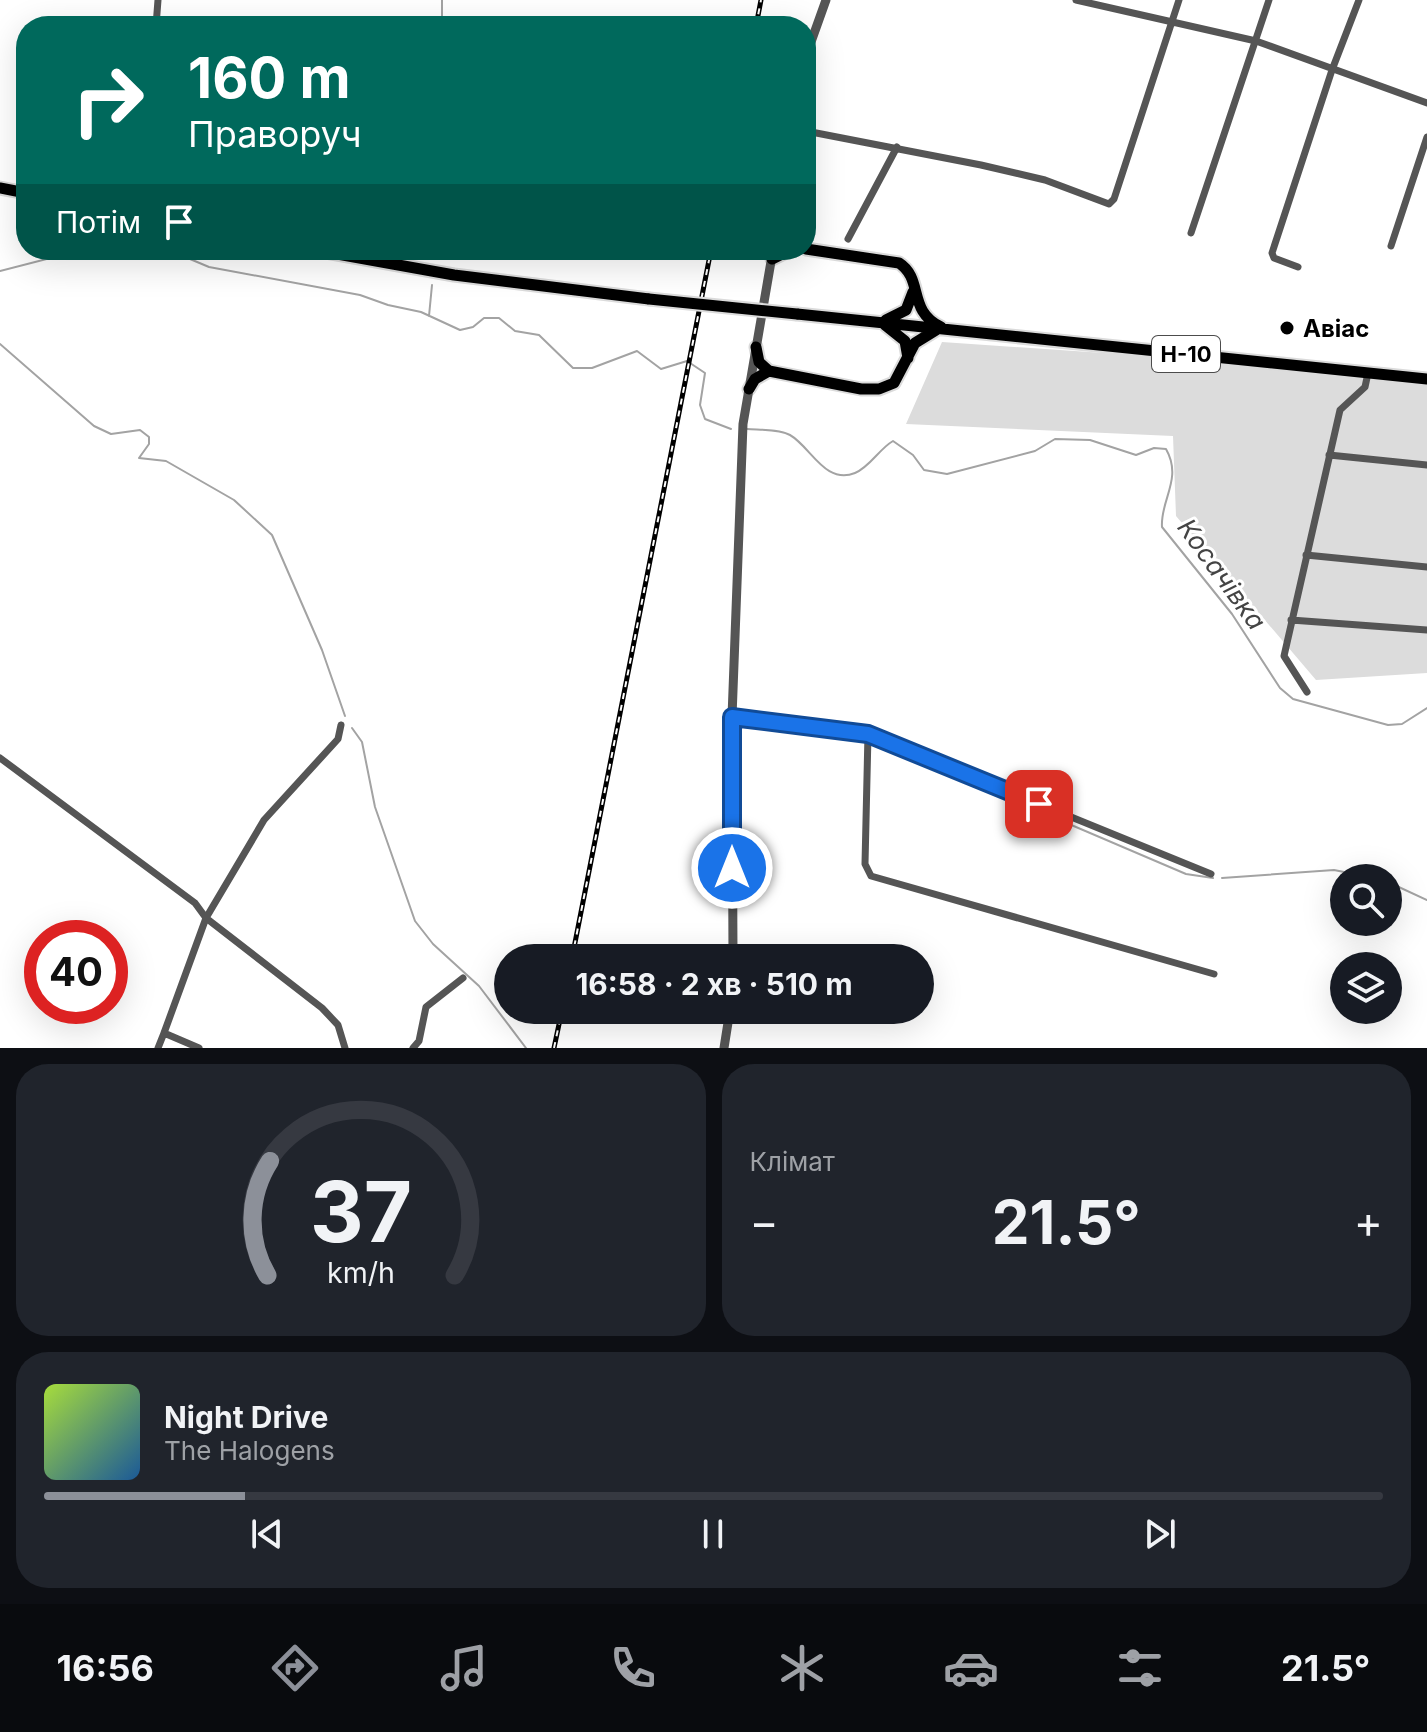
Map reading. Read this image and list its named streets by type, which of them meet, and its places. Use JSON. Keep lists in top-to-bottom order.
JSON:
{
  "streets": {
    "main road": ["Н-10"]
  },
  "water": ["Косачівка"],
  "places": ["Авіас"],
  "page": {
    "turn": ["160 m", "Праворуч"],
    "then": "Потім",
    "limit": "40",
    "trip": "16:58 · 2 хв · 510 m",
    "tile": "Клімат",
    "heat": ["−", "21.5°", "+"],
    "song": ["Night Drive", "The Halogens"],
    "tabs": ["16:56", "21.5°"],
    "gauge": ["37", "km/h"]
  }
}
